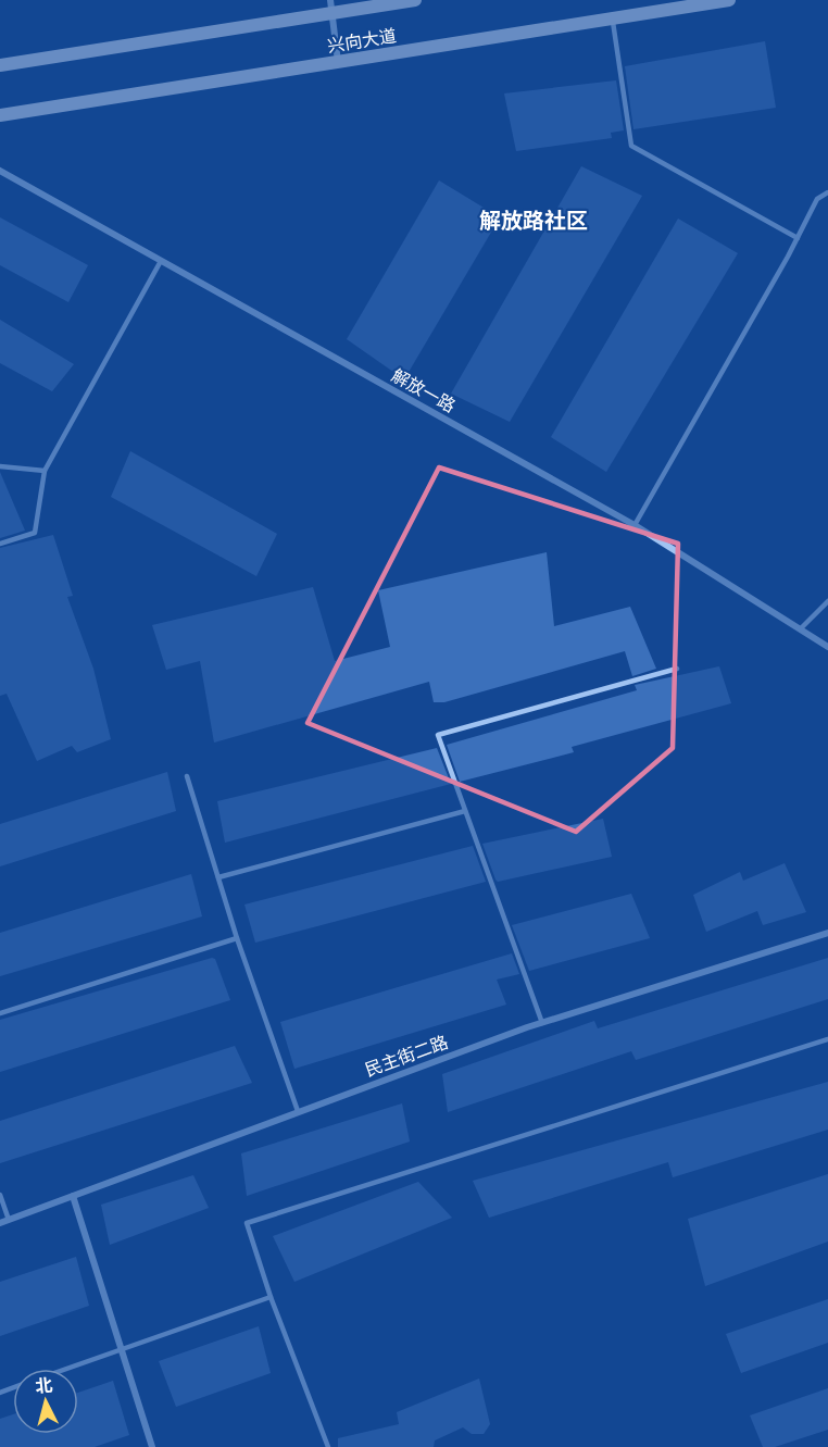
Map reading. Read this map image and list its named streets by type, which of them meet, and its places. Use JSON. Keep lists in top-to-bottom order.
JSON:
{
  "streets": {
    "street": ["兴向大道", "解放一路", "民主街二路"]
  },
  "districts": ["解放路社区"],
  "north": "top"
}
